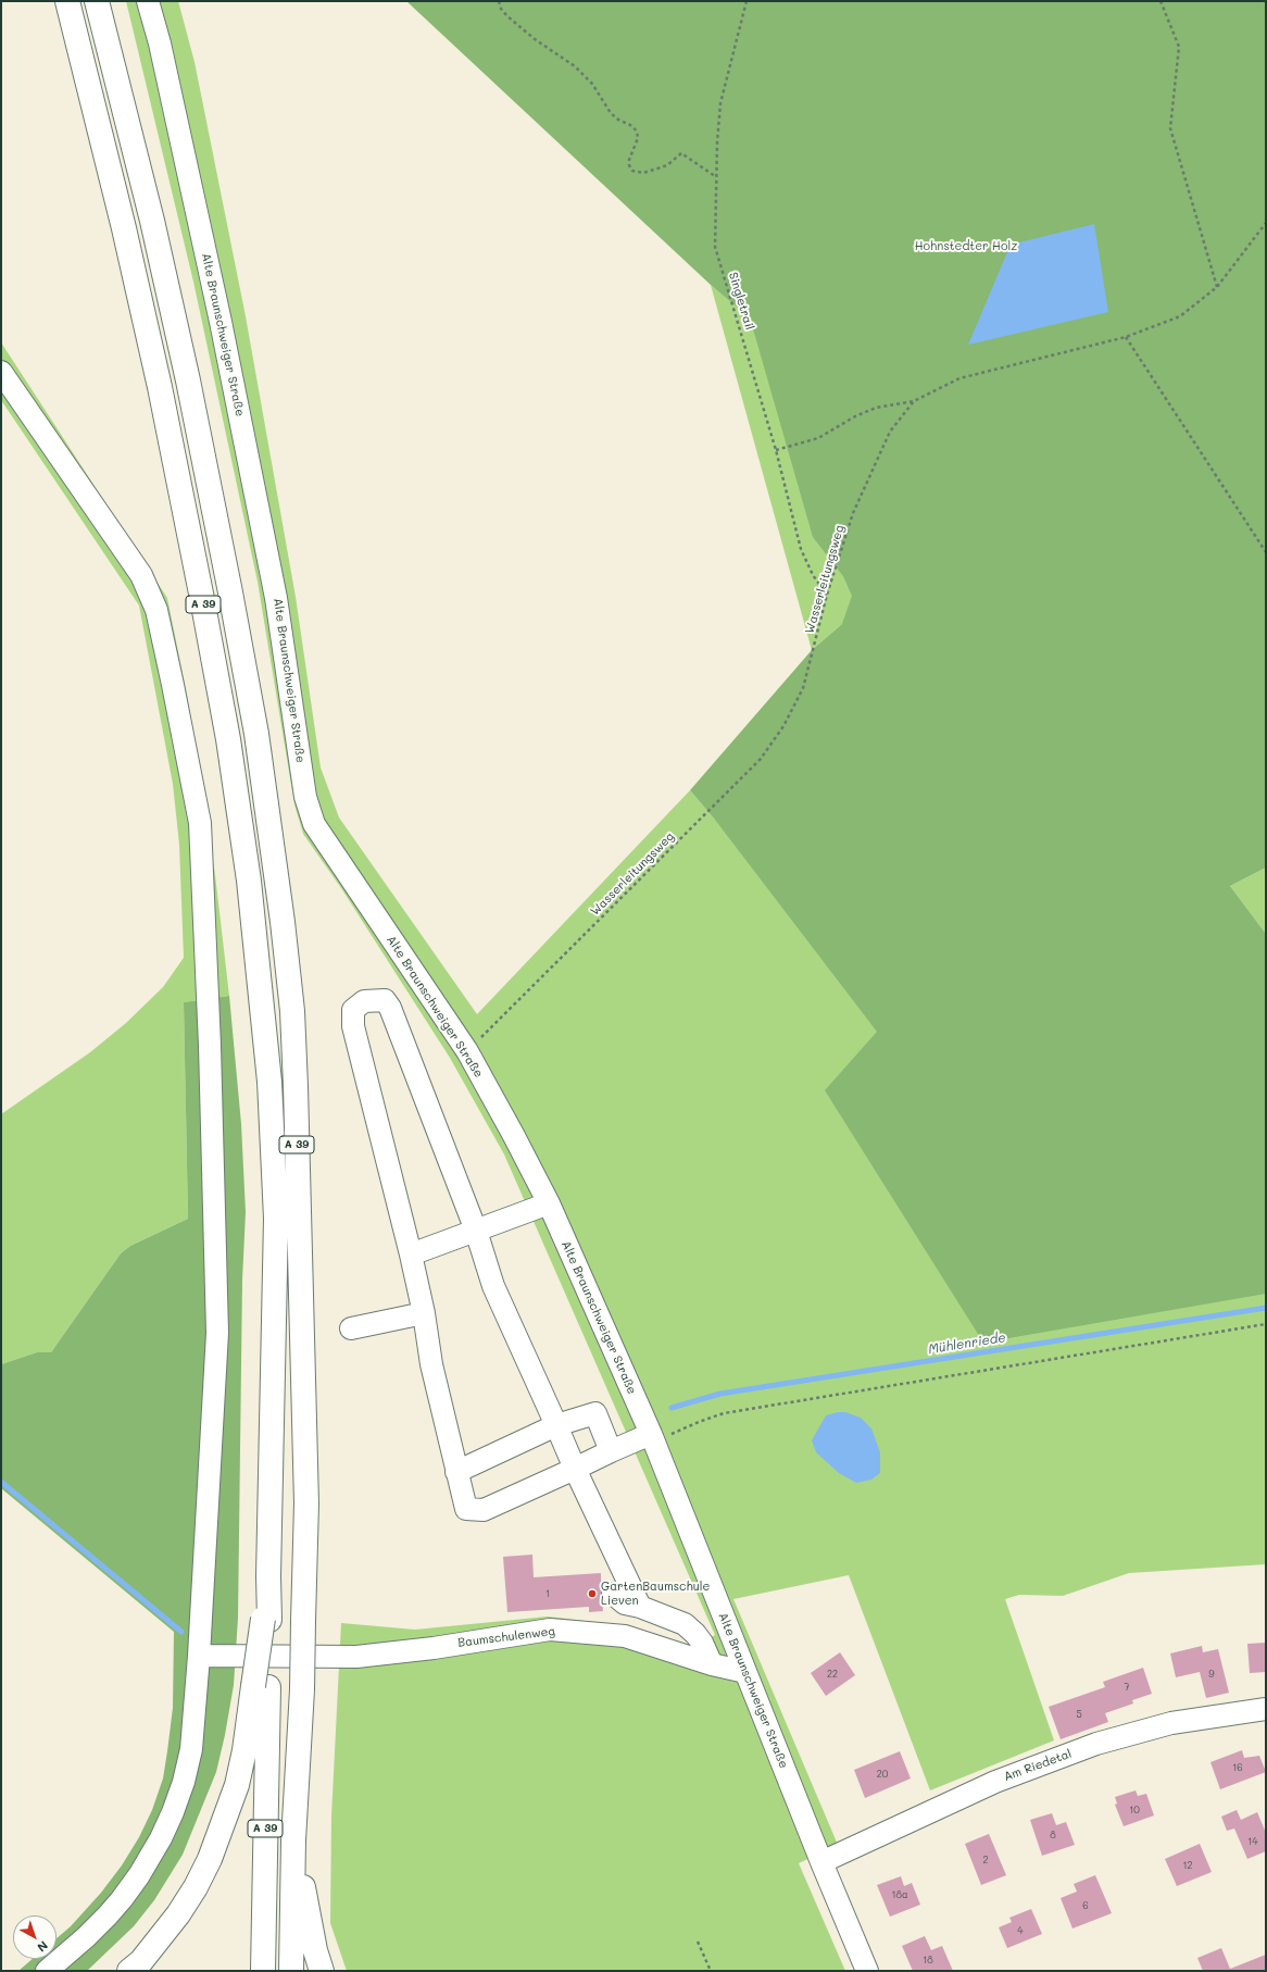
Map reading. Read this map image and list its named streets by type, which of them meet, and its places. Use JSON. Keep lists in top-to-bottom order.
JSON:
{
  "streets": {
    "highway": ["A 39"],
    "street": ["Alte Braunschweiger Straße", "Baumschulenweg", "Am Riedetal"],
    "path": ["Singletrail", "Wasserleitungsweg"]
  },
  "crossings": [
    ["Singletrail", "Wasserleitungsweg"],
    ["Alte Braunschweiger Straße", "Wasserleitungsweg"],
    ["Alte Braunschweiger Straße", "Baumschulenweg"],
    ["Alte Braunschweiger Straße", "Am Riedetal"]
  ],
  "water": ["Mühlenriede"],
  "parks": ["Hohnstedter Holz"],
  "places": ["GartenBaumschule Lieven"],
  "house_numbers": [
    "1",
    "22",
    "9",
    "7",
    "5",
    "16",
    "20",
    "10",
    "8",
    "14",
    "2",
    "12",
    "18a",
    "6",
    "4",
    "18"
  ],
  "north": "bottom right"
}
